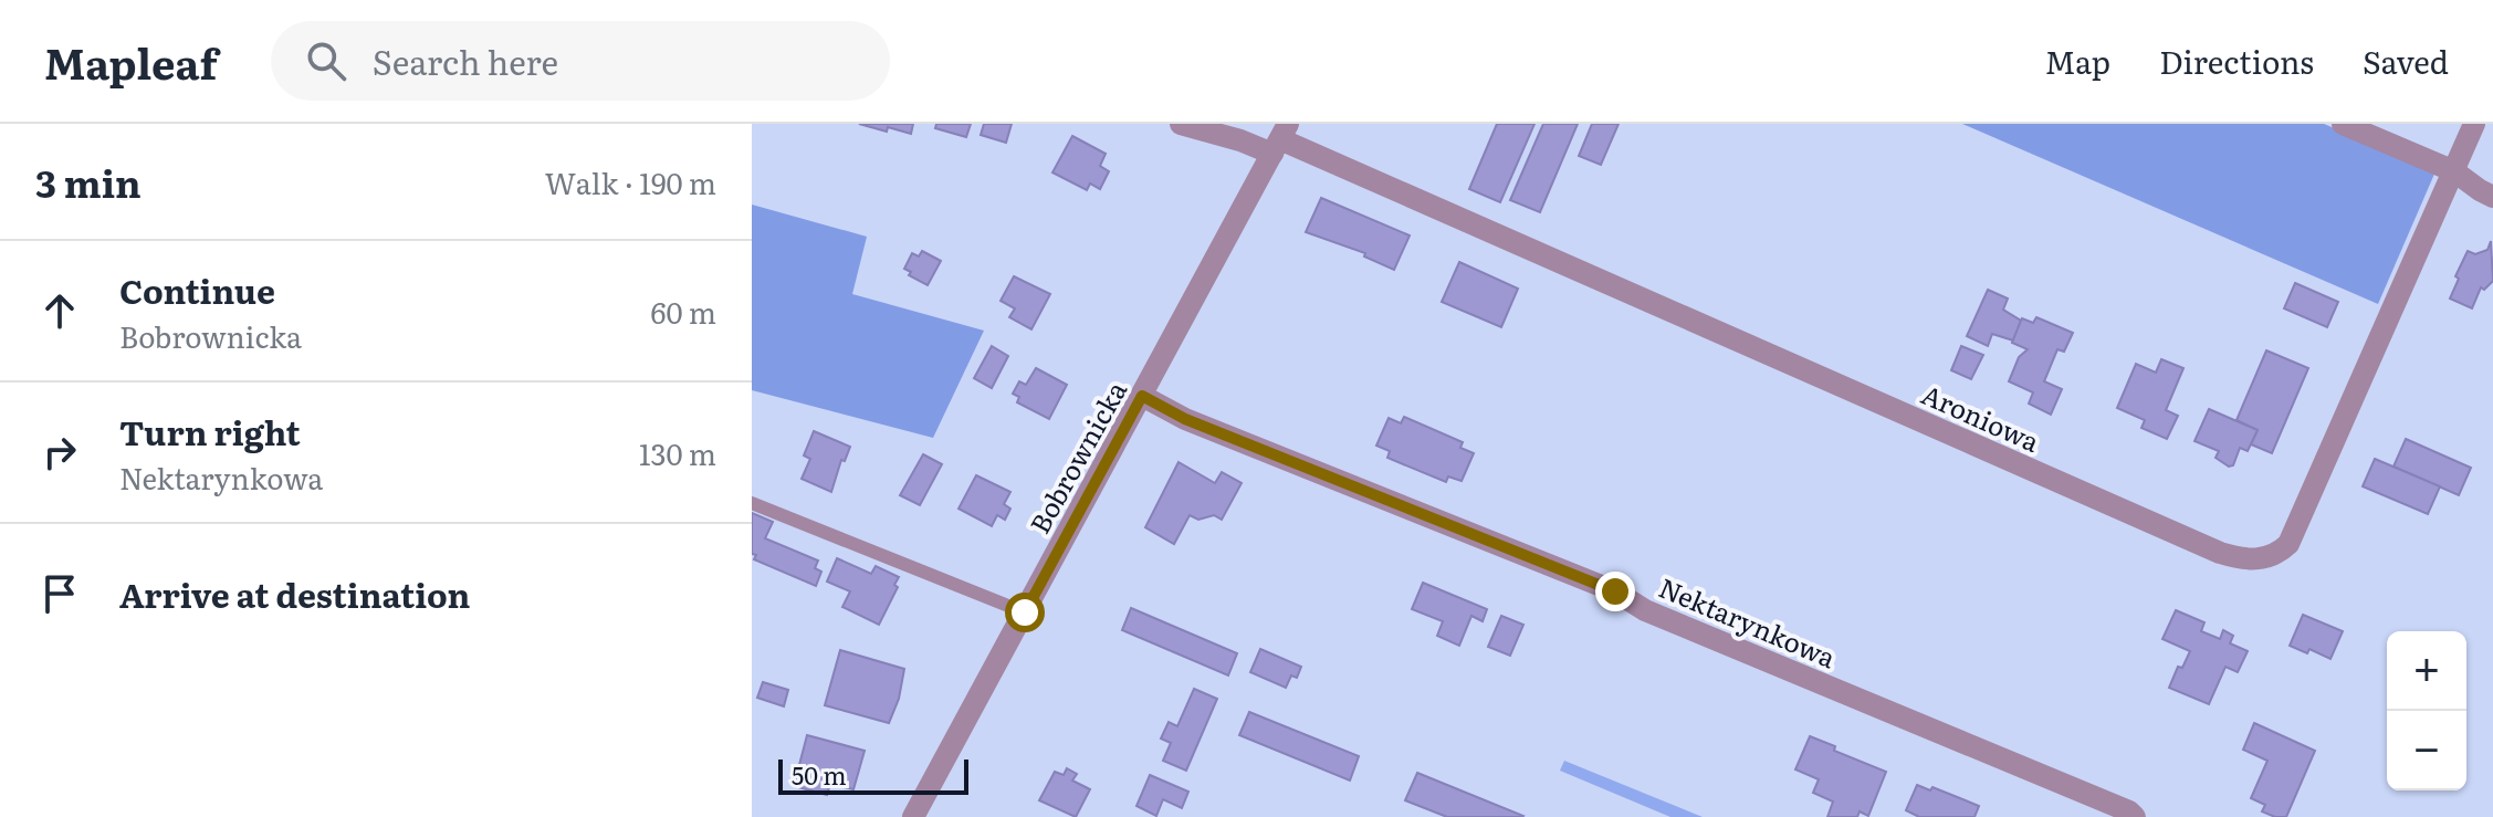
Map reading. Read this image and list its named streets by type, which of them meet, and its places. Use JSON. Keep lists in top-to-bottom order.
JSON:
{
  "streets": {
    "street": ["Aroniowa", "Bobrownicka", "Nektarynkowa"]
  },
  "crossings": [
    ["Aroniowa", "Bobrownicka"],
    ["Bobrownicka", "Nektarynkowa"]
  ],
  "scale_bar": "50 m",
  "page": {
    "header": "Mapleaf",
    "search": "Search here",
    "nav": ["Map", "Directions", "Saved"],
    "heading": ["3 min", "Walk · 190 m"],
    "list": [
      ["Continue", "Bobrownicka", "60 m"],
      ["Turn right", "Nektarynkowa", "130 m"],
      "Arrive at destination"
    ],
    "map_buttons": ["+", "−"],
    "scale": "50 m"
  }
}
